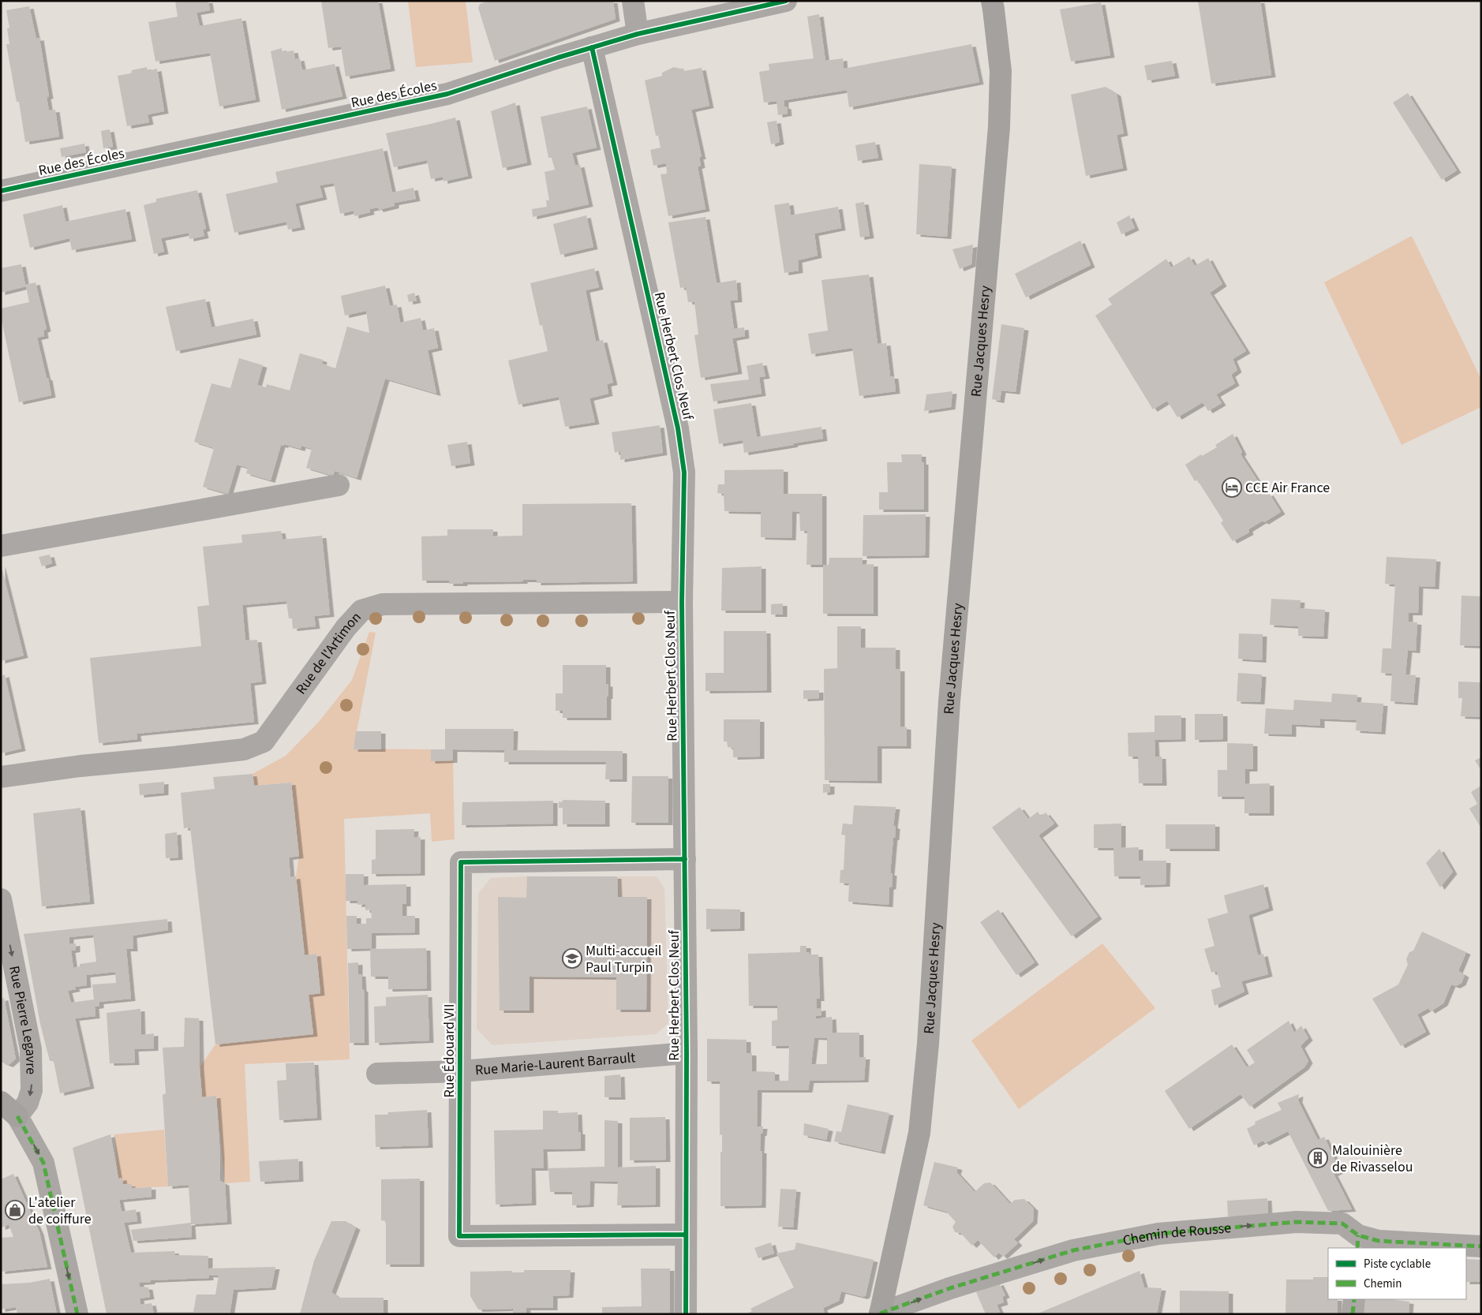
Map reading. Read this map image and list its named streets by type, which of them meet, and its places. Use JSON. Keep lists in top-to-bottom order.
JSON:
{
  "streets": {
    "main road": ["Rue Jacques Hesry"],
    "street": [
      "Rue des Écoles",
      "Rue Herbert Clos Neuf",
      "Rue de l'Artimon",
      "Rue Pierre Legavre",
      "Rue Édouard VII",
      "Rue Marie-Laurent Barrault",
      "Chemin de Rousse"
    ]
  },
  "crossings": [
    ["Rue des Écoles", "Rue Herbert Clos Neuf"],
    ["Rue Jacques Hesry", "Chemin de Rousse"],
    ["Rue Herbert Clos Neuf", "Rue de l'Artimon"],
    ["Rue Herbert Clos Neuf", "Rue Édouard VII"],
    ["Rue Herbert Clos Neuf", "Rue Marie-Laurent Barrault"],
    ["Rue Édouard VII", "Rue Marie-Laurent Barrault"]
  ],
  "one_way": ["Rue Pierre Legavre", "Chemin de Rousse"],
  "places": {
    "hotel": ["CCE Air France"],
    "school or university": ["Multi-accueil Paul Turpin"],
    "building": ["Malouinière de Rivasselou"],
    "shop": ["L'atelier de coiffure"]
  },
  "legend": ["Piste cyclable", "Chemin"]
}
